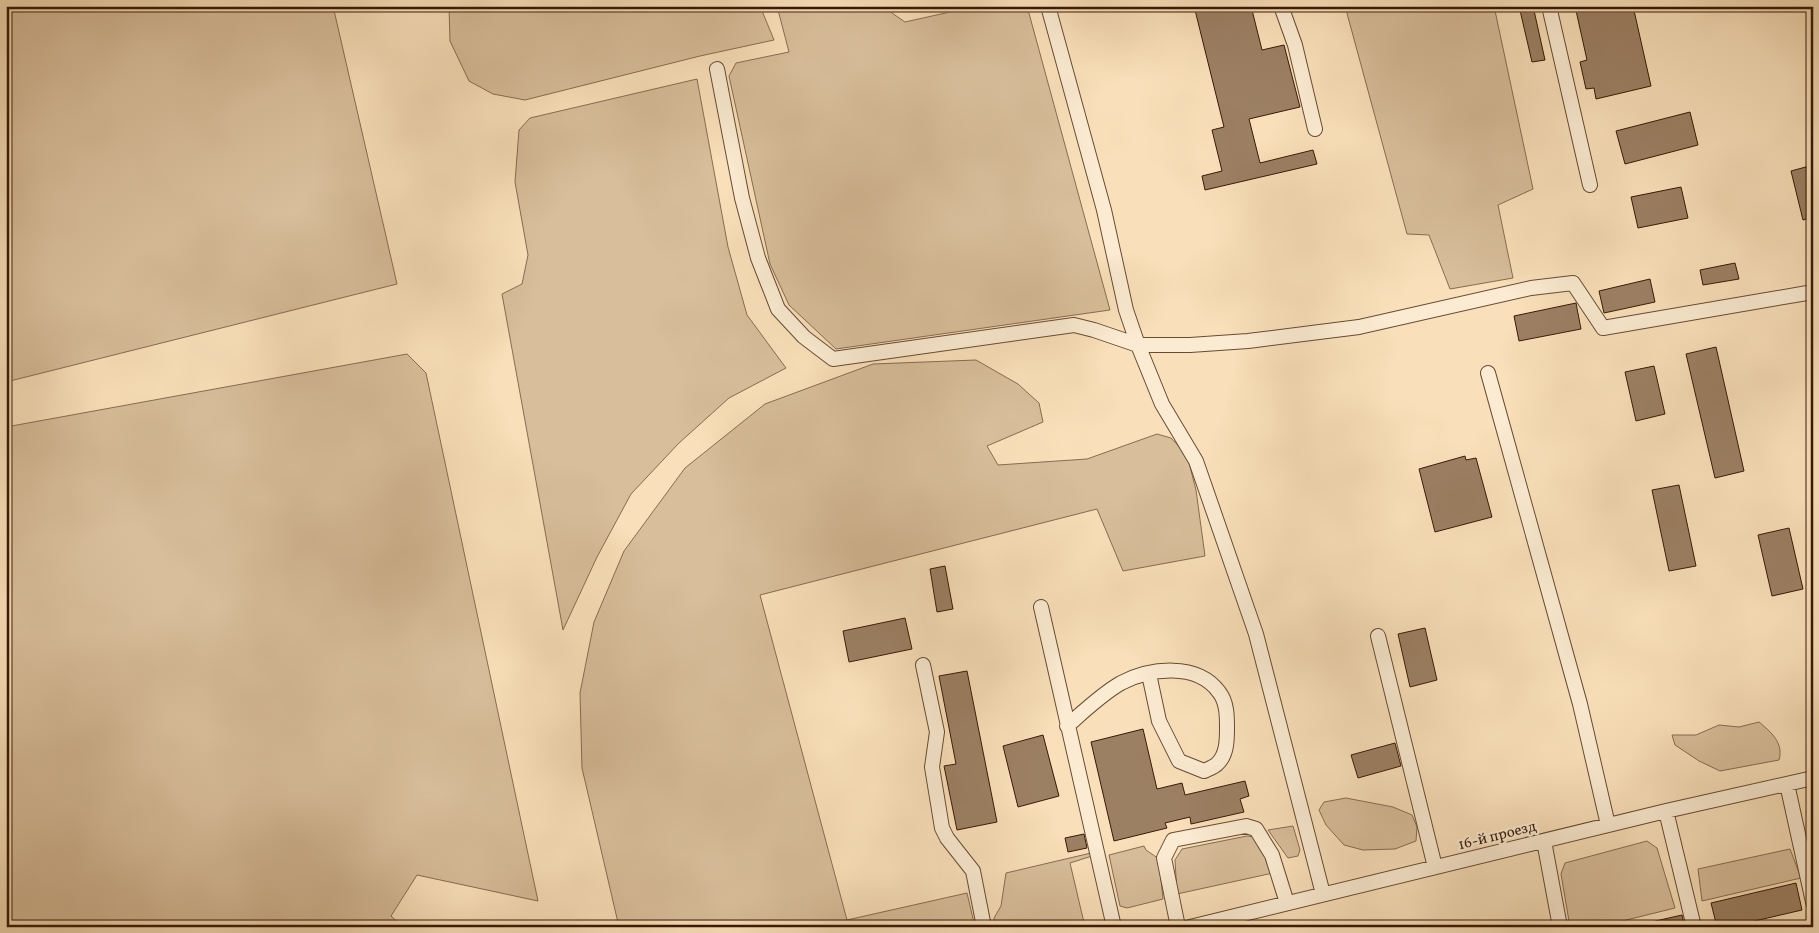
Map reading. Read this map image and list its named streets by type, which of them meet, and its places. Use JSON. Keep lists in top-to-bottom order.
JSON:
{
  "streets": {
    "street": ["16-й проезд"]
  }
}
